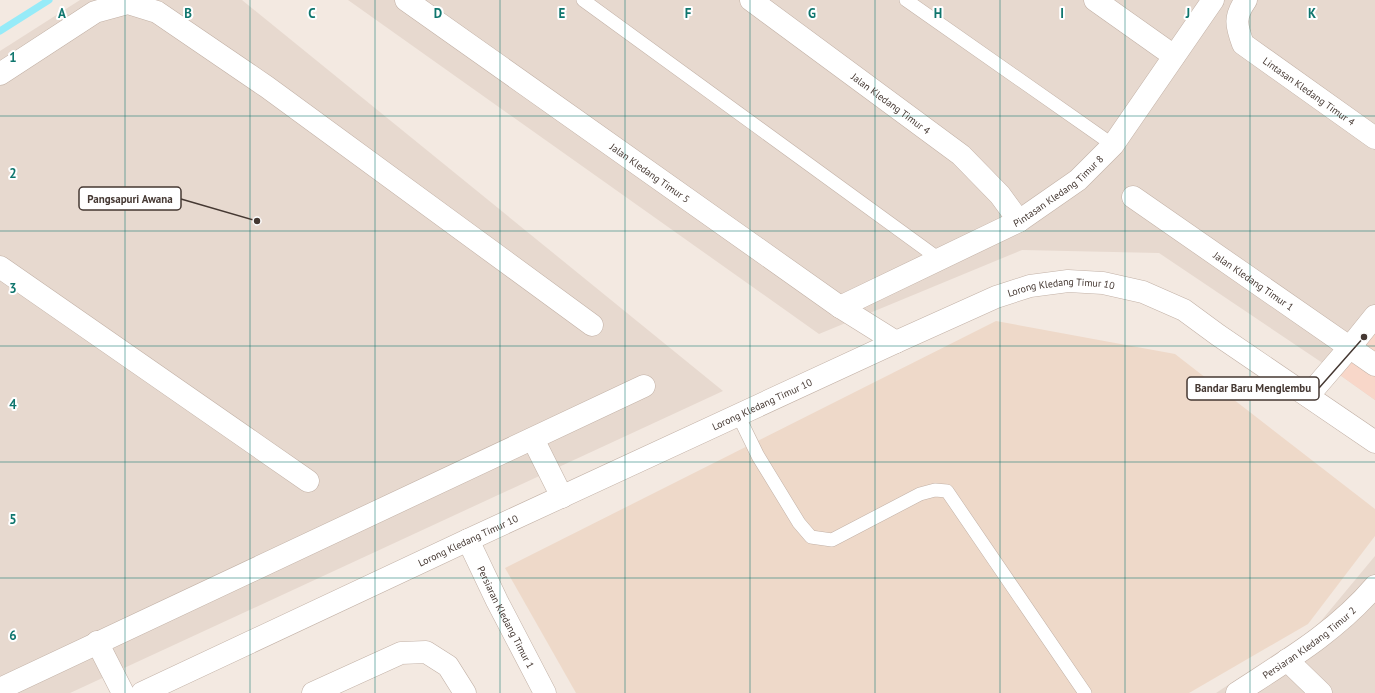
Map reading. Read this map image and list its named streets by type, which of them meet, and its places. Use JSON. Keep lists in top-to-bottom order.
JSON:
{
  "streets": {
    "street": [
      "Lintasan Kledang Timur 4",
      "Jalan Kledang Timur 4",
      "Jalan Kledang Timur 5",
      "Pintasan Kledang Timur 8",
      "Jalan Kledang Timur 1",
      "Lorong Kledang Timur 10",
      "Persiaran Kledang Timur 1",
      "Persiaran Kledang Timur 2"
    ]
  },
  "crossings": [
    ["Jalan Kledang Timur 4", "Pintasan Kledang Timur 8"],
    ["Jalan Kledang Timur 5", "Pintasan Kledang Timur 8"],
    ["Jalan Kledang Timur 5", "Lorong Kledang Timur 10"],
    ["Lorong Kledang Timur 10", "Persiaran Kledang Timur 1"]
  ],
  "places": ["Pangsapuri Awana", "Bandar Baru Menglembu"],
  "grid": {
    "columns": [
      "A",
      "B",
      "C",
      "D",
      "E",
      "F",
      "G",
      "H",
      "I",
      "J",
      "K"
    ],
    "rows": [
      "1",
      "2",
      "3",
      "4",
      "5",
      "6"
    ]
  }
}
